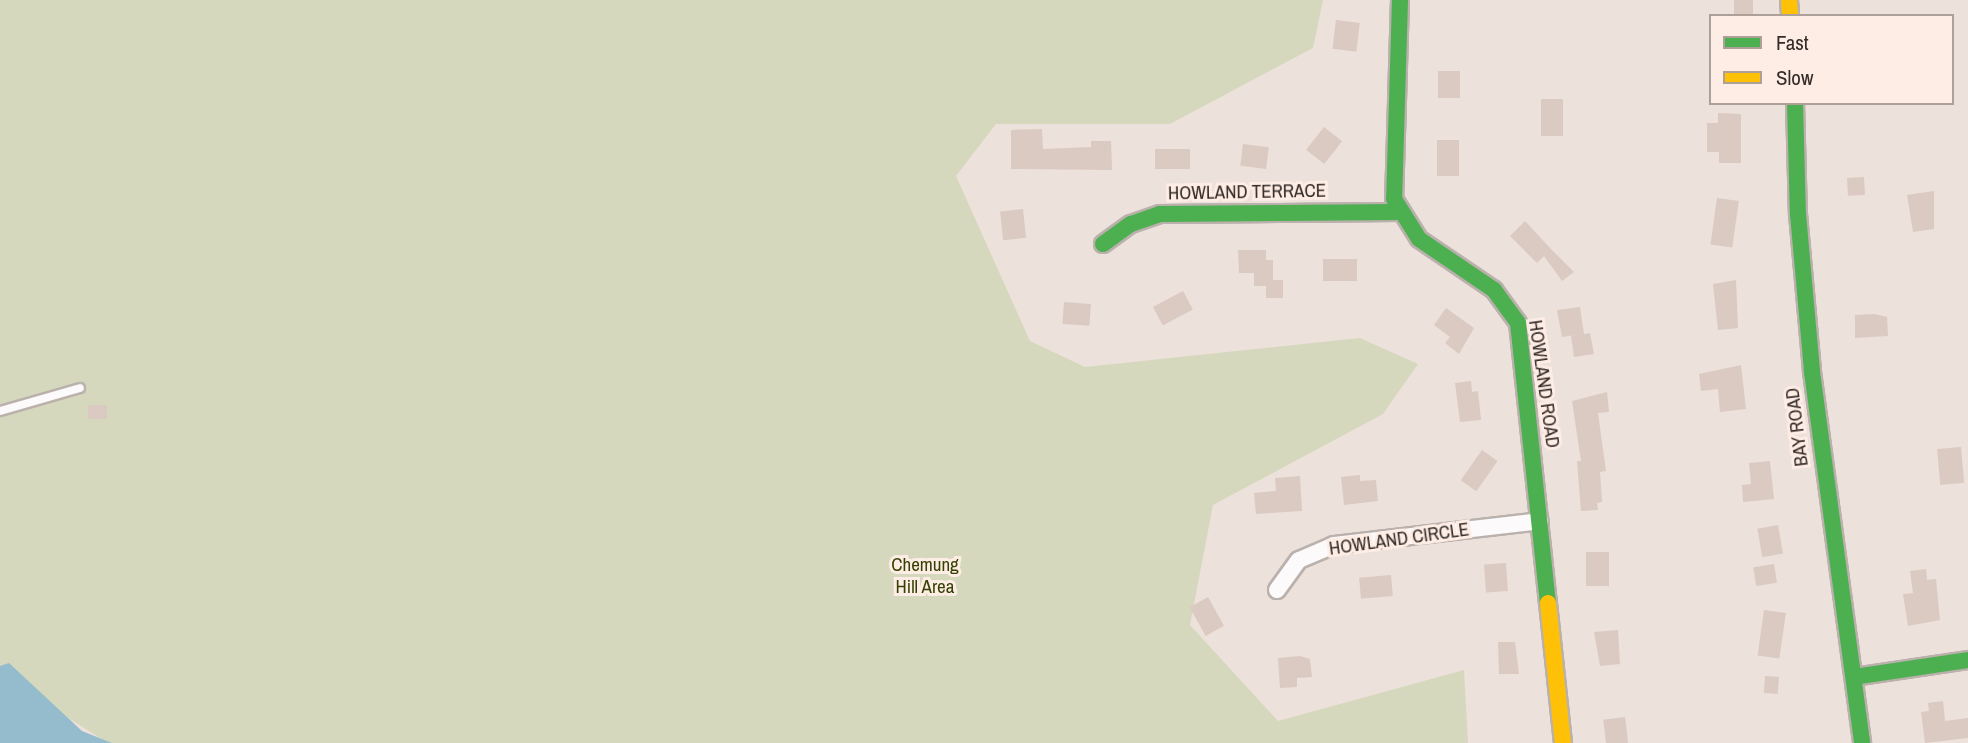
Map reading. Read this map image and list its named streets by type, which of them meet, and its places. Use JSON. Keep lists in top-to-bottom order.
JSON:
{
  "streets": {
    "street": [
      "HOWLAND TERRACE",
      "HOWLAND ROAD",
      "BAY ROAD",
      "HOWLAND CIRCLE"
    ]
  },
  "crossings": [
    ["HOWLAND TERRACE", "HOWLAND ROAD"],
    ["HOWLAND ROAD", "HOWLAND CIRCLE"]
  ],
  "parks": ["Chemung Hill Area"],
  "legend": ["Fast", "Slow"]
}
